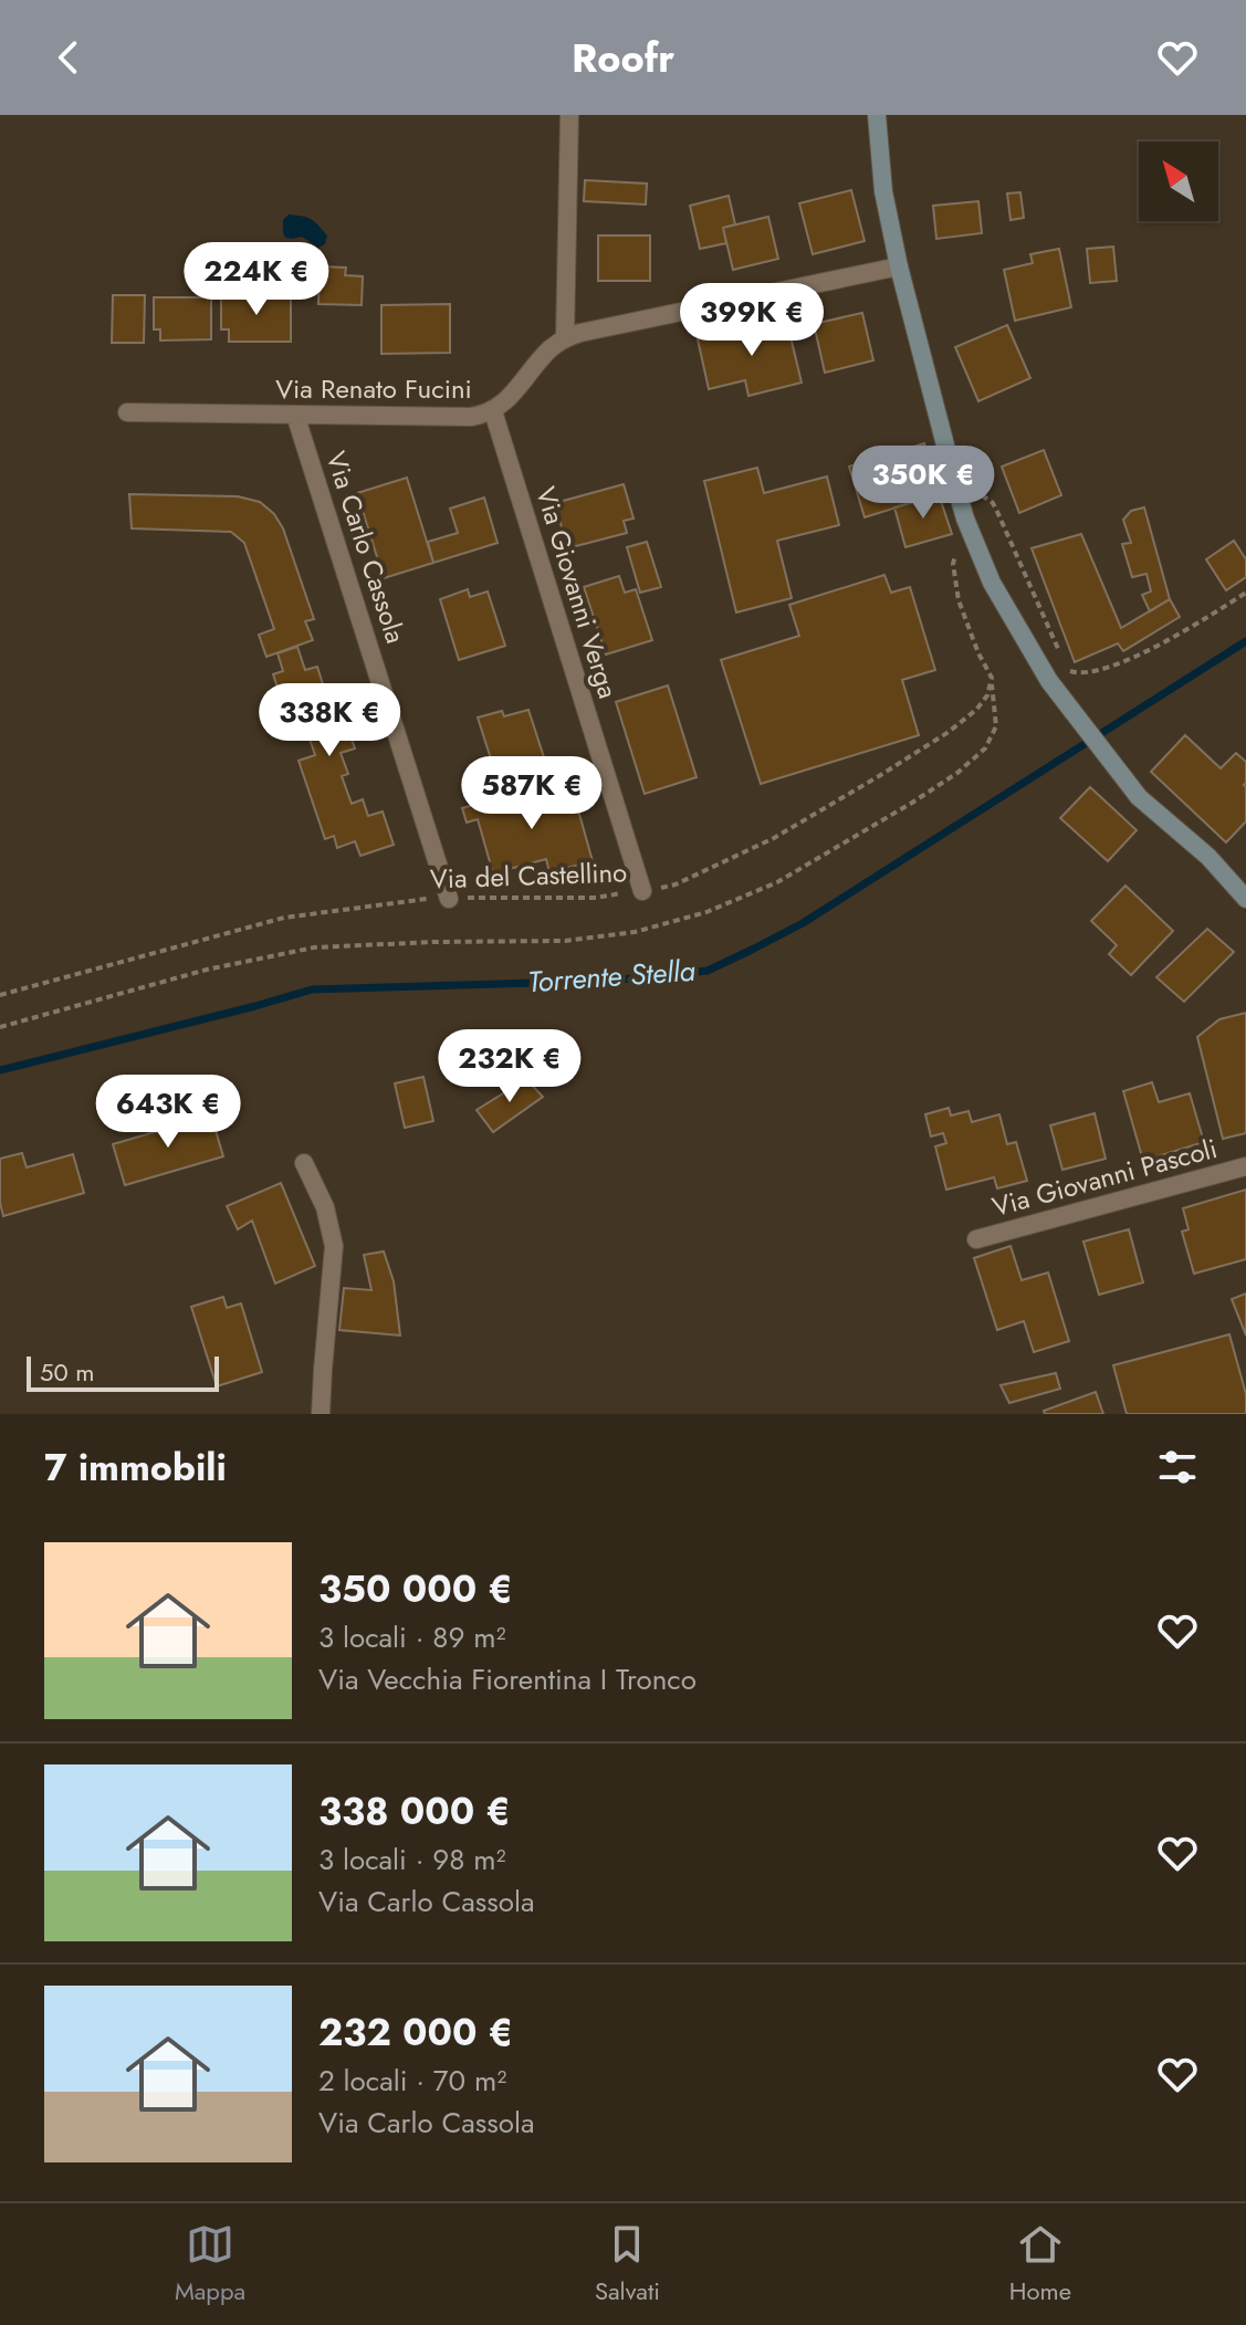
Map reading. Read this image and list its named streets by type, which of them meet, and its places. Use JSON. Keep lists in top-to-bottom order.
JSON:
{
  "streets": {
    "street": [
      "Via Renato Fucini",
      "Via Carlo Cassola",
      "Via Giovanni Verga",
      "Via Giovanni Pascoli"
    ],
    "path": ["Via del Castellino"]
  },
  "crossings": [
    ["Via Renato Fucini", "Via Carlo Cassola"],
    ["Via Renato Fucini", "Via Giovanni Verga"],
    ["Via Carlo Cassola", "Via del Castellino"],
    ["Via Giovanni Verga", "Via del Castellino"]
  ],
  "water": ["Torrente Stella"],
  "scale_bar": "50 m",
  "north": "top left",
  "page": {
    "header": "Roofr",
    "price": [
      "224K €",
      "399K €",
      "350K €",
      "338K €",
      "587K €",
      "232K €",
      "643K €"
    ],
    "scale": "50 m",
    "heading": "7 immobili",
    "list": [
      {
        "name": "350 000 €",
        "note": "3 locali · 89 m² · Via Vecchia Fiorentina I Tronco"
      },
      {
        "name": "338 000 €",
        "note": "3 locali · 98 m² · Via Carlo Cassola"
      },
      {
        "name": "232 000 €",
        "note": "2 locali · 70 m² · Via Carlo Cassola"
      }
    ],
    "tabs": ["Mappa", "Salvati", "Home"]
  }
}
